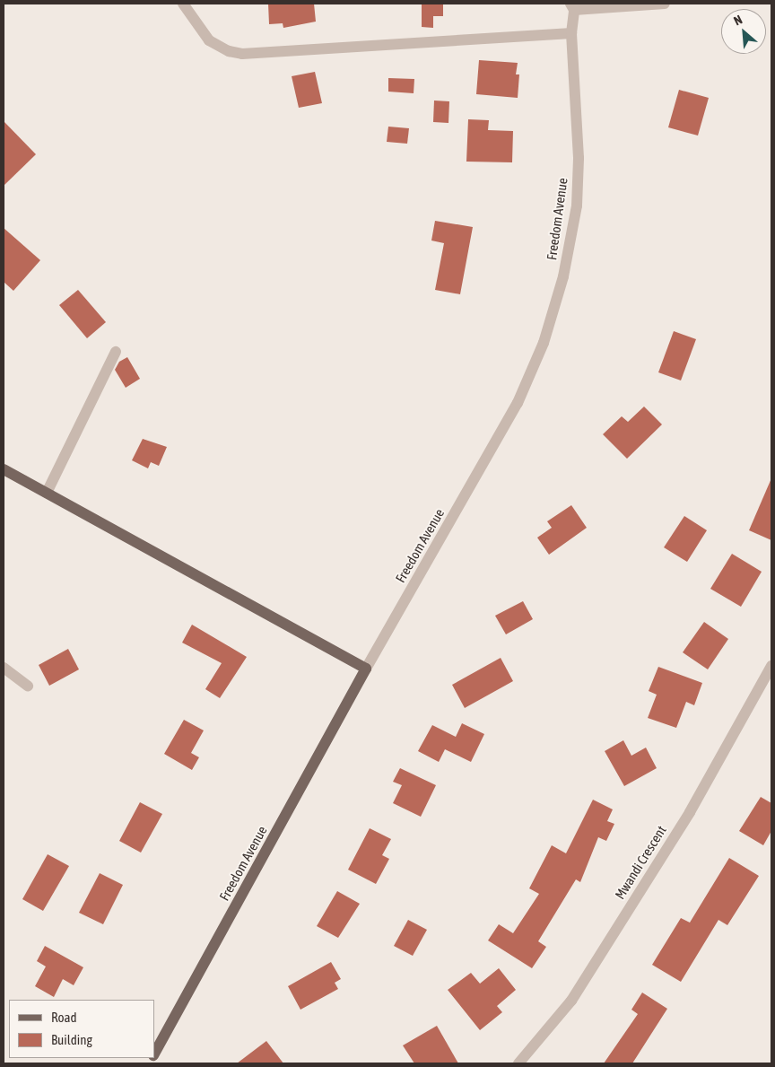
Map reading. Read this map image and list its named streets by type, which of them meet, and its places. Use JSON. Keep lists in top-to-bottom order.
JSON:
{
  "streets": {
    "main road": ["Freedom Avenue"],
    "street": ["Mwandi Crescent"]
  },
  "legend": ["Road", "Building"],
  "north": "top left"
}
